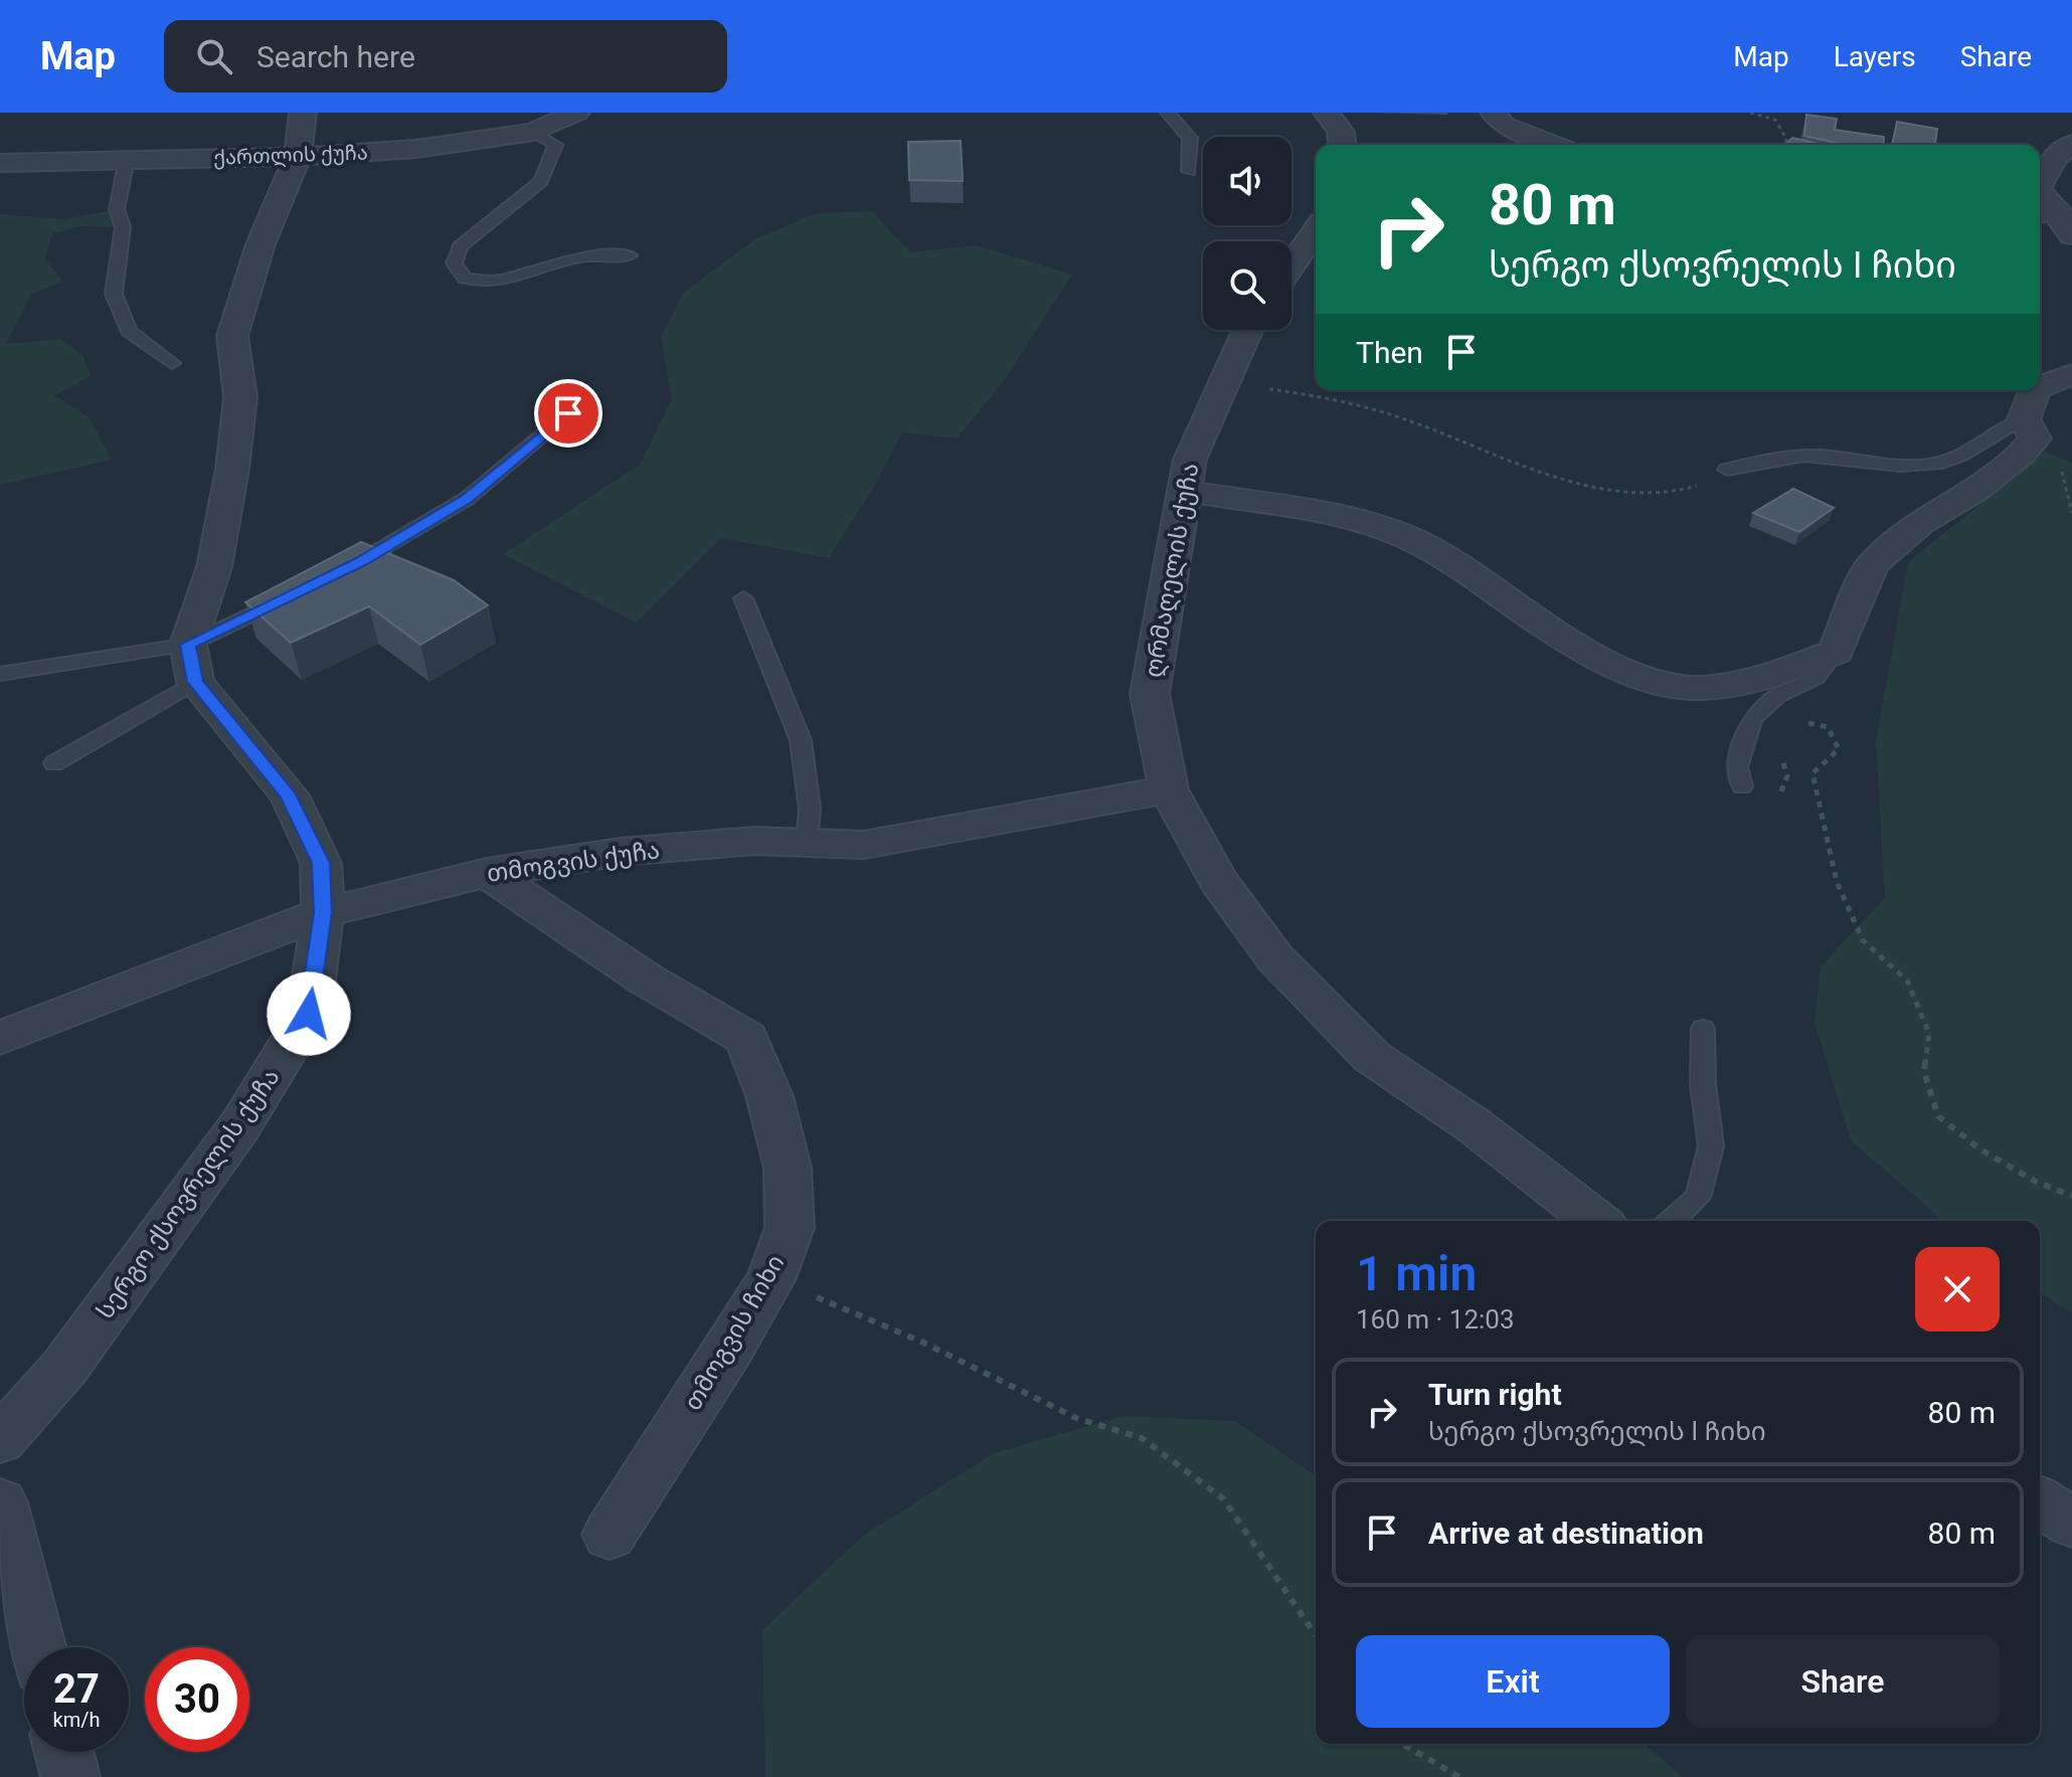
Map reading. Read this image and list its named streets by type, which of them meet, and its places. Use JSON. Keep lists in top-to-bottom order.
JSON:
{
  "streets": {
    "street": [
      "ქართლის ქუჩა",
      "ღრმაღელის ქუჩა",
      "თმოგვის ქუჩა",
      "სერგო ქსოვრელის ქუჩა",
      "თმოგვის ჩიხი"
    ]
  },
  "crossings": [
    ["ღრმაღელის ქუჩა", "თმოგვის ქუჩა"],
    ["თმოგვის ქუჩა", "სერგო ქსოვრელის ქუჩა"],
    ["თმოგვის ქუჩა", "თმოგვის ჩიხი"]
  ],
  "page": {
    "header": "Map",
    "search": "Search here",
    "nav": ["Map", "Layers", "Share"],
    "turn": ["80 m", "სერგო ქსოვრელის I ჩიხი"],
    "then": "Then",
    "heading": ["1 min", "160 m · 12:03"],
    "list": [
      {
        "name": "Turn right",
        "note": "სერგო ქსოვრელის I ჩიხი",
        "value": "80 m"
      },
      {
        "name": "Arrive at destination",
        "value": "80 m"
      }
    ],
    "buttons": ["Exit", "Share"],
    "speed": "27 km/h",
    "limit": "30"
  }
}
